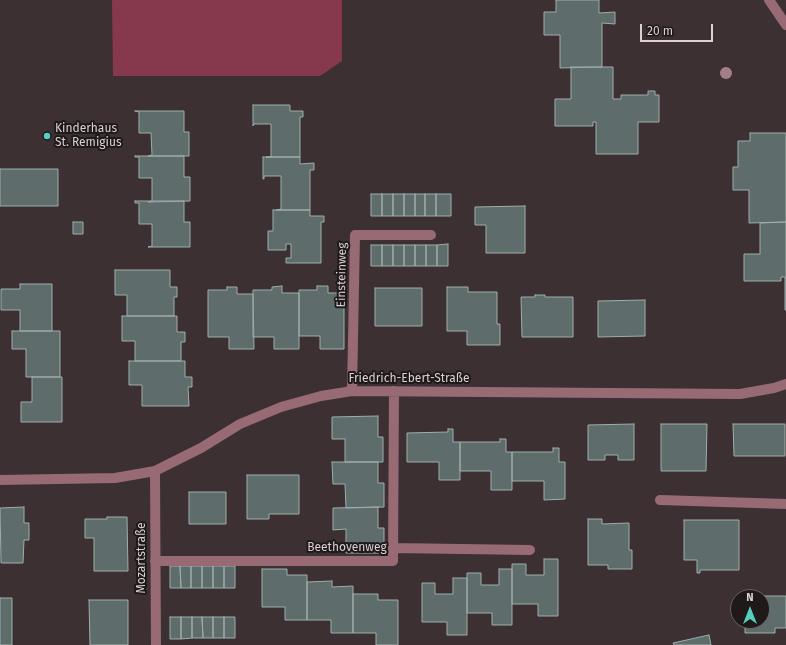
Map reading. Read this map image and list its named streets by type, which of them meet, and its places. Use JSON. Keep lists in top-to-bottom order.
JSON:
{
  "streets": {
    "street": [
      "Einsteinweg",
      "Friedrich-Ebert-Straße",
      "Beethovenweg",
      "Mozartstraße"
    ]
  },
  "crossings": [
    ["Einsteinweg", "Friedrich-Ebert-Straße"],
    ["Friedrich-Ebert-Straße", "Beethovenweg"],
    ["Friedrich-Ebert-Straße", "Mozartstraße"],
    ["Beethovenweg", "Mozartstraße"]
  ],
  "places": ["Kinderhaus St. Remigius"],
  "scale_bar": "20 m",
  "north": "top"
}
